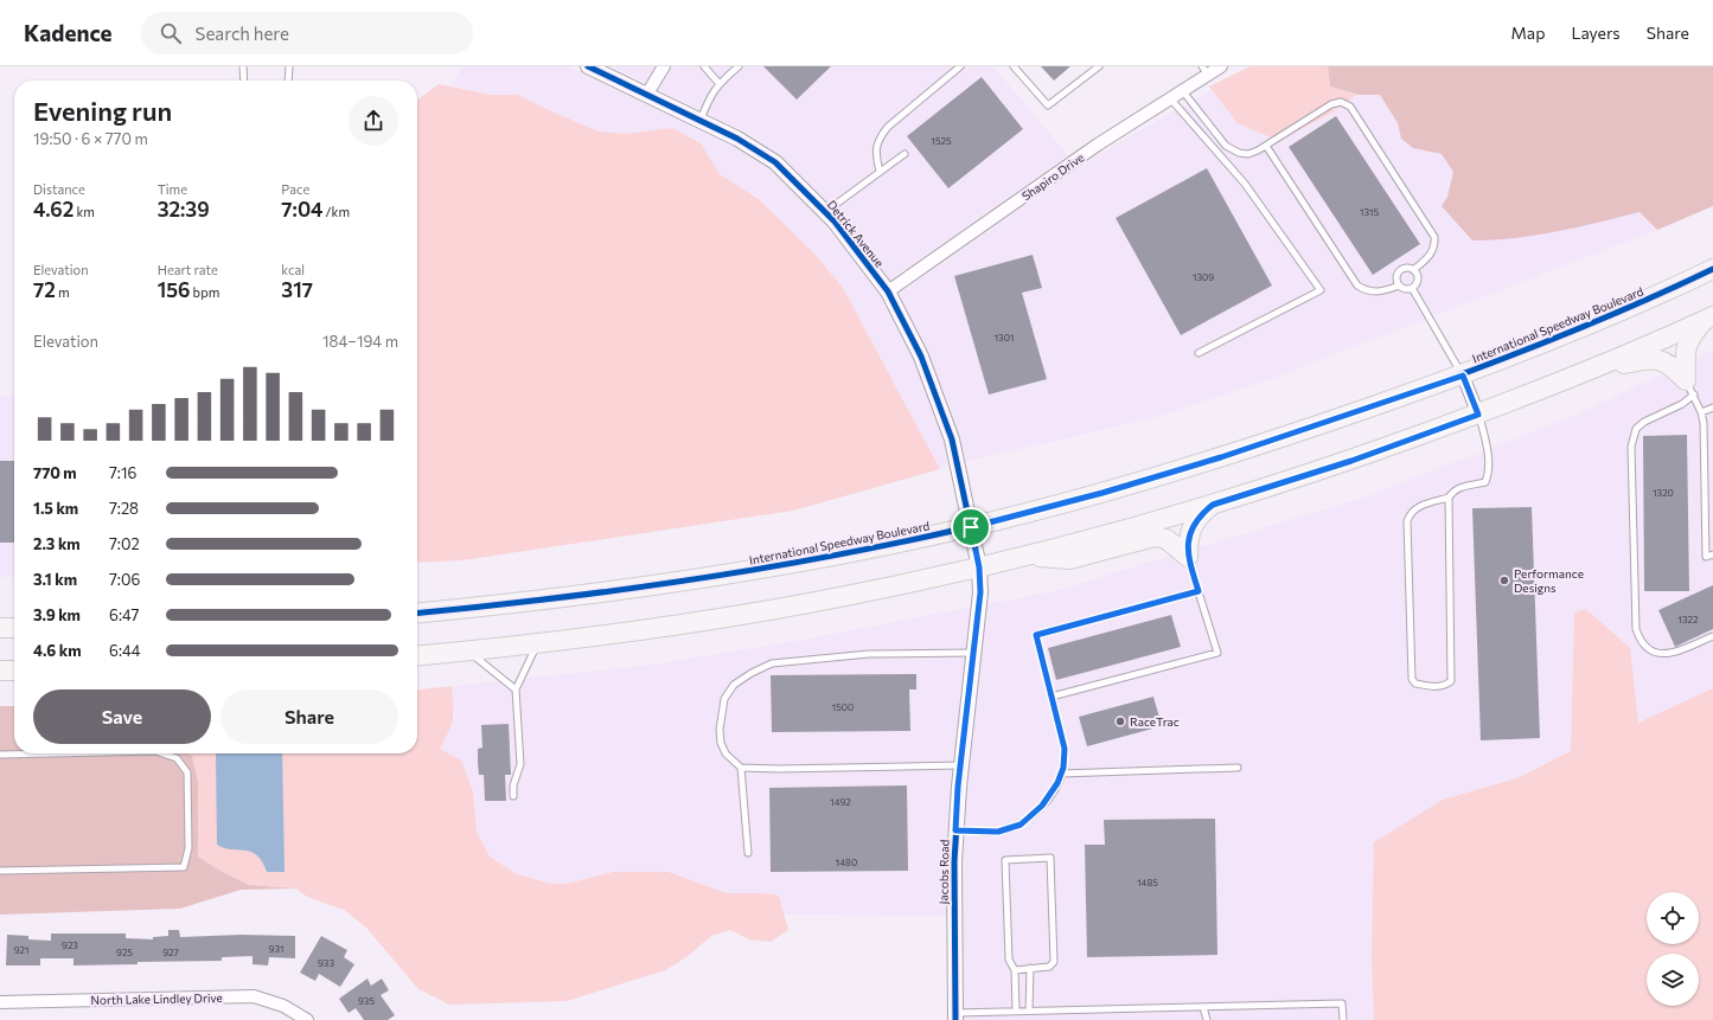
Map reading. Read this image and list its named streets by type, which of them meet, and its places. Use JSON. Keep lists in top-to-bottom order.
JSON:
{
  "streets": {
    "main road": ["International Speedway Boulevard"],
    "street": [
      "Shapiro Drive",
      "Detrick Avenue",
      "Jacobs Road",
      "North Lake Lindley Drive"
    ]
  },
  "crossings": [
    ["Shapiro Drive", "Detrick Avenue"],
    ["Detrick Avenue", "International Speedway Boulevard"],
    ["Detrick Avenue", "Jacobs Road"],
    ["International Speedway Boulevard", "Jacobs Road"]
  ],
  "places": ["Performance Designs", "RaceTrac"],
  "house_numbers": [
    "1525",
    "1315",
    "1309",
    "1301",
    "1320",
    "1322",
    "1500",
    "1492",
    "1480",
    "1485",
    "923",
    "931",
    "921",
    "925",
    "927",
    "933",
    "935"
  ],
  "page": {
    "header": "Kadence",
    "search": "Search here",
    "nav": ["Map", "Layers", "Share"],
    "heading": ["Evening run", "19:50 · 6 × 770 m"],
    "stats": [
      ["Distance", "4.62 km"],
      ["Time", "32:39"],
      ["Pace", "7:04 /km"],
      ["Elevation", "72 m"],
      ["Heart rate", "156 bpm"],
      ["kcal", "317"]
    ],
    "chart": ["Elevation", "184–194 m"],
    "list": [
      {
        "name": "770 m",
        "note": "7:16"
      },
      {
        "name": "1.5 km",
        "note": "7:28"
      },
      {
        "name": "2.3 km",
        "note": "7:02"
      },
      {
        "name": "3.1 km",
        "note": "7:06"
      },
      {
        "name": "3.9 km",
        "note": "6:47"
      },
      {
        "name": "4.6 km",
        "note": "6:44"
      }
    ],
    "buttons": ["Save", "Share"]
  }
}
